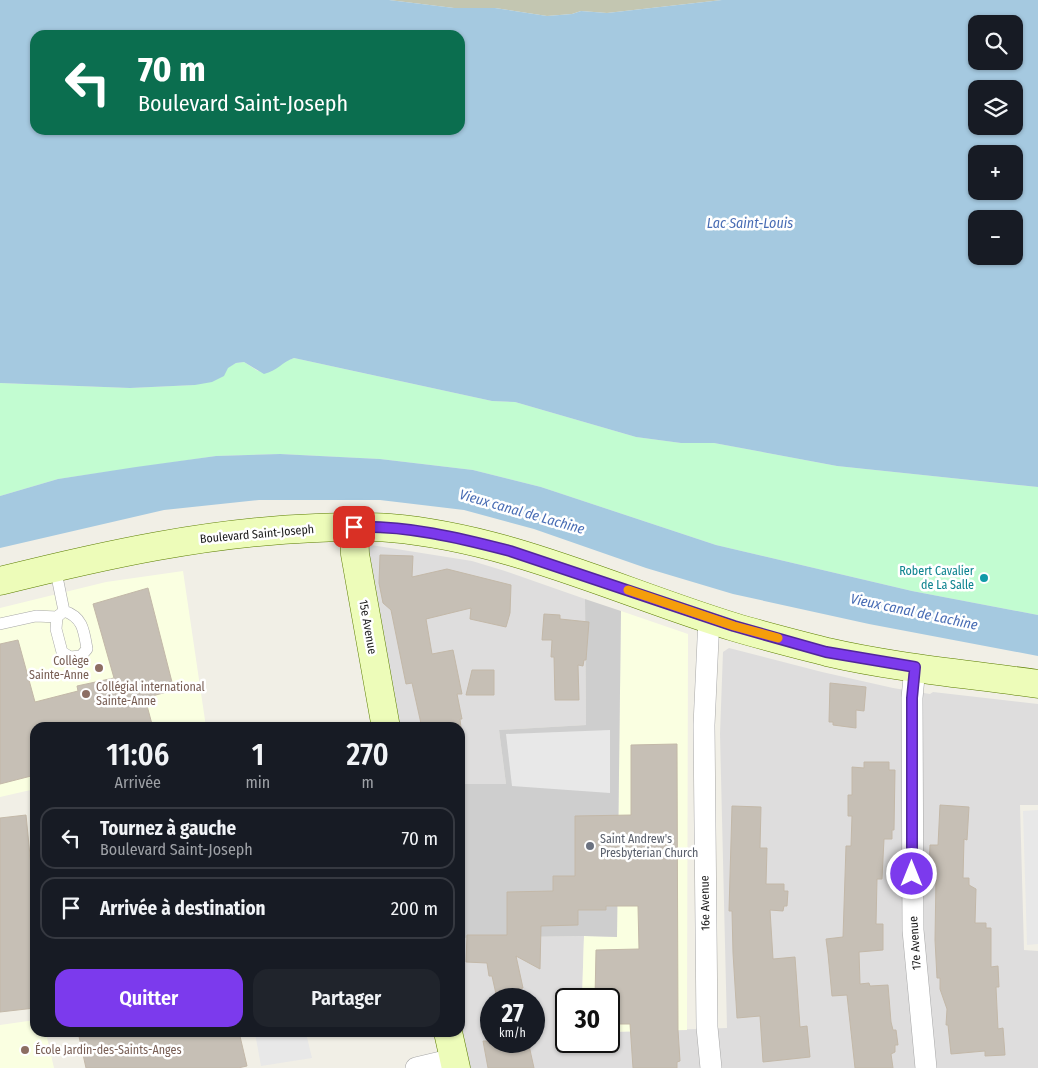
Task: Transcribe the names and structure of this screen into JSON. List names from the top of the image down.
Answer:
{
  "streets": {
    "street": [
      "Boulevard Saint-Joseph",
      "15e Avenue",
      "16e Avenue",
      "17e Avenue"
    ]
  },
  "crossings": [
    ["Boulevard Saint-Joseph", "15e Avenue"],
    ["Boulevard Saint-Joseph", "16e Avenue"],
    ["Boulevard Saint-Joseph", "17e Avenue"]
  ],
  "water": ["Lac Saint-Louis", "Vieux canal de Lachine"],
  "places": [
    "Robert Cavalier de La Salle",
    "Collège Sainte-Anne",
    "Collégial international Sainte-Anne",
    "Saint Andrew's Presbyterian Church",
    "École Jardin-des-Saints-Anges"
  ],
  "page": {
    "map_buttons": ["+", "−"],
    "turn": ["70 m", "Boulevard Saint-Joseph"],
    "eta": [
      "11:06",
      "Arrivée",
      "1",
      "min",
      "270",
      "m"
    ],
    "list": [
      {
        "name": "Tournez à gauche",
        "note": "Boulevard Saint-Joseph",
        "value": "70 m"
      },
      {
        "name": "Arrivée à destination",
        "value": "200 m"
      }
    ],
    "buttons": ["Quitter", "Partager"],
    "speed": "27 km/h",
    "limit": "30"
  }
}
